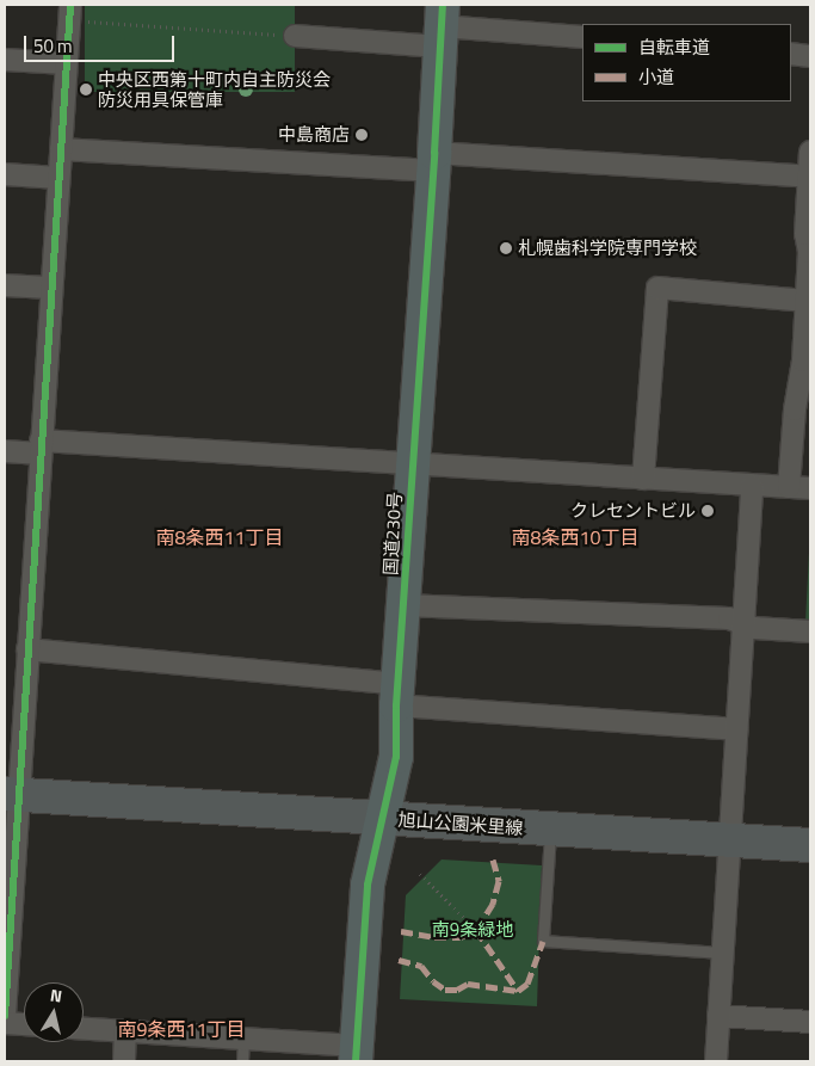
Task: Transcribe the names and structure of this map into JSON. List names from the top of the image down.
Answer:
{
  "streets": {
    "highway": ["国道230号"],
    "main road": ["旭山公園米里線"]
  },
  "crossings": [
    ["国道230号", "旭山公園米里線"]
  ],
  "districts": ["南8条西11丁目", "南8条西10丁目", "南9条西11丁目"],
  "parks": ["南9条緑地"],
  "places": [
    "中央区西第十町内自主防災会 防災用具保管庫",
    "中島商店",
    "札幌歯科学院専門学校",
    "クレセントビル"
  ],
  "legend": ["自転車道", "小道"],
  "scale_bar": "50 m",
  "north": "top"
}
